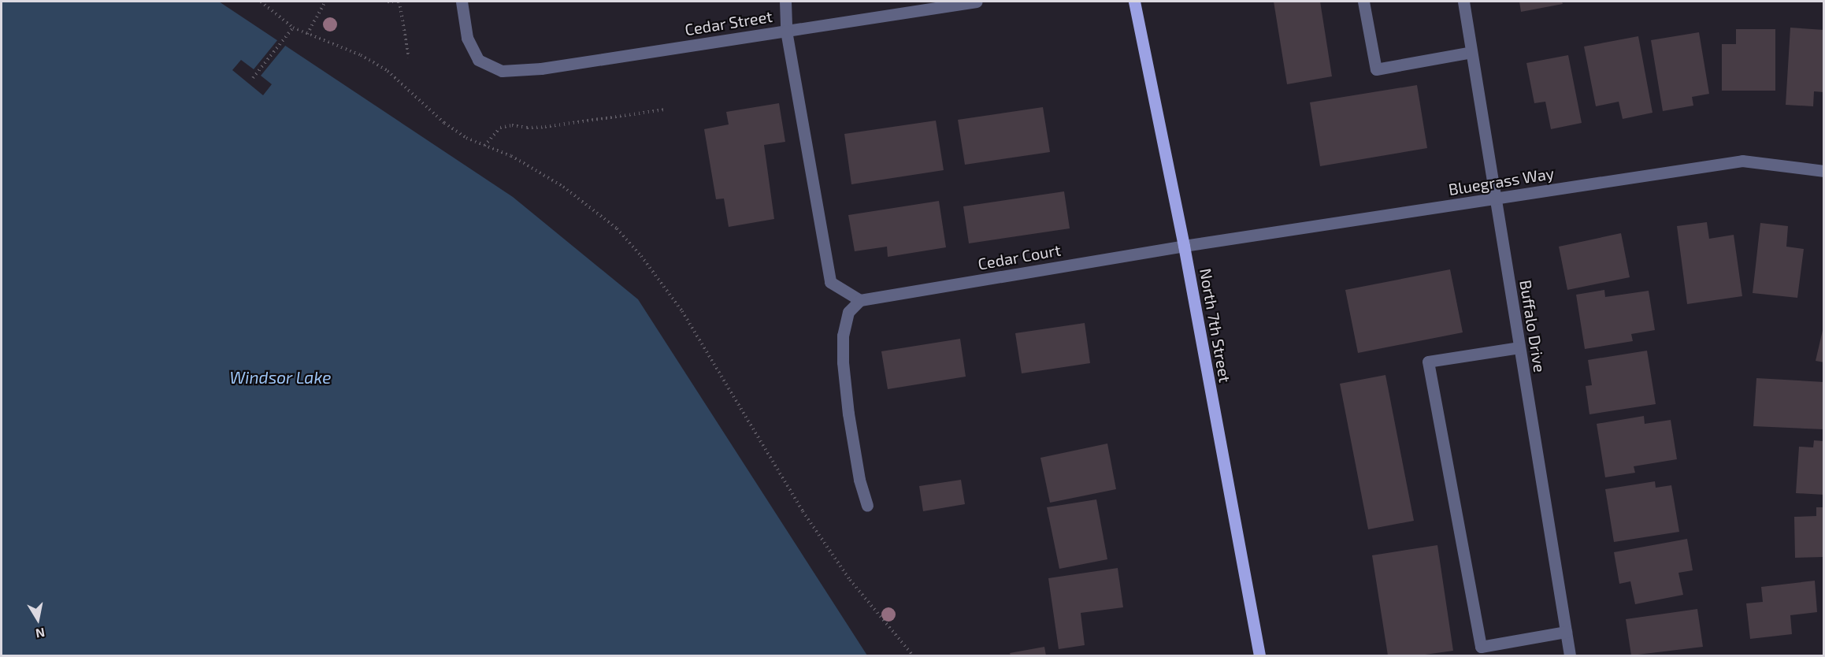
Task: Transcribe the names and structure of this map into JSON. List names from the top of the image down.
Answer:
{
  "streets": {
    "main road": ["North 7th Street"],
    "street": [
      "Cedar Street",
      "Bluegrass Way",
      "Cedar Court",
      "Buffalo Drive"
    ]
  },
  "crossings": [
    ["Bluegrass Way", "Cedar Court"],
    ["Bluegrass Way", "North 7th Street"],
    ["Bluegrass Way", "Buffalo Drive"],
    ["Cedar Court", "North 7th Street"]
  ],
  "water": ["Windsor Lake"],
  "north": "bottom"
}
